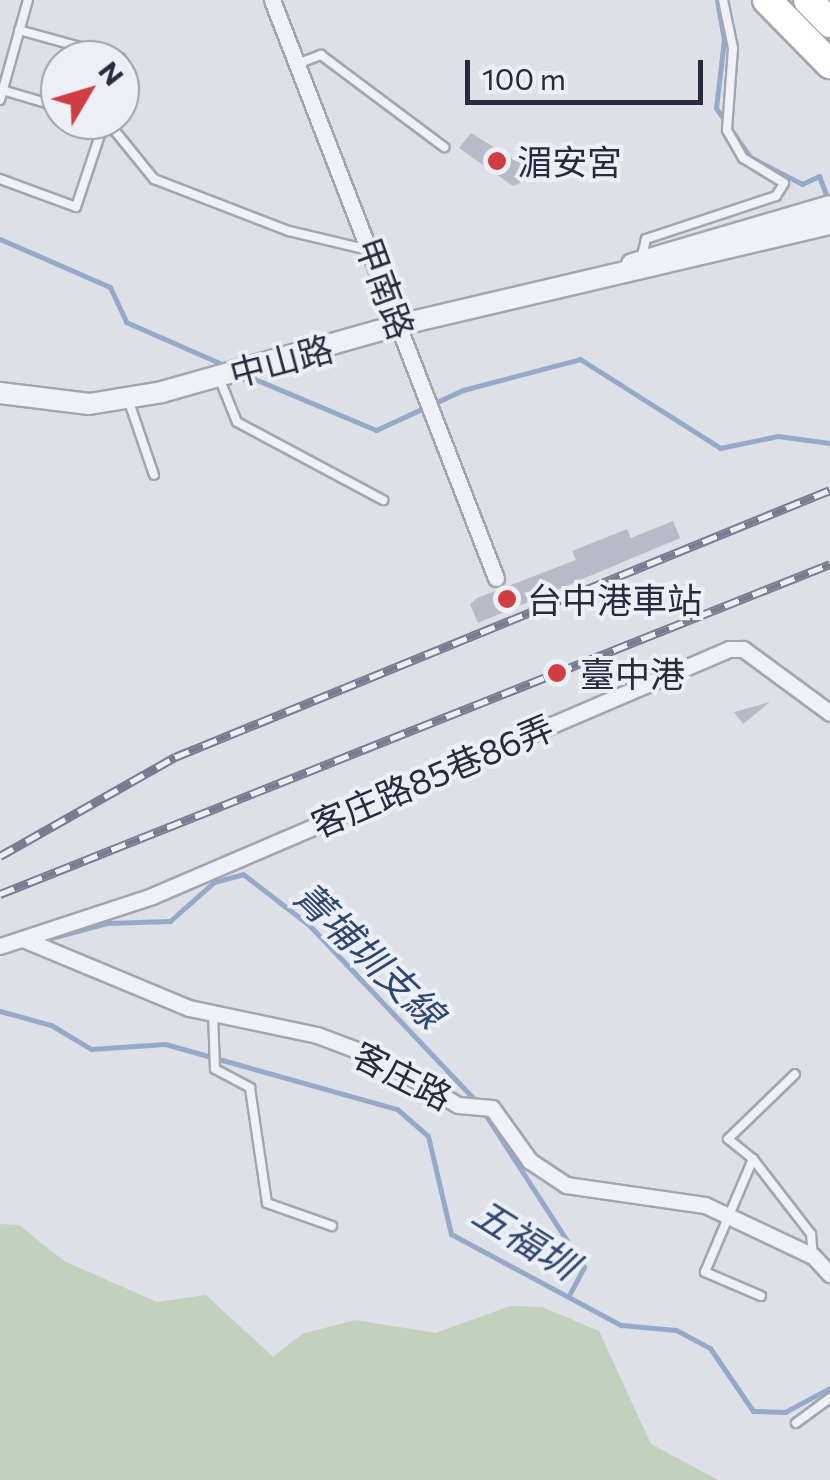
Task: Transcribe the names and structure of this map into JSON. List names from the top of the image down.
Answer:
{
  "streets": {
    "street": [
      "甲南路",
      "中山路",
      "客庄路85巷86弄",
      "客庄路"
    ]
  },
  "crossings": [
    ["甲南路", "中山路"],
    ["客庄路85巷86弄", "客庄路"]
  ],
  "water": ["菁埔圳支線", "五福圳"],
  "places": ["湄安宮", "台中港車站", "臺中港"],
  "scale_bar": "100 m",
  "north": "top right"
}
